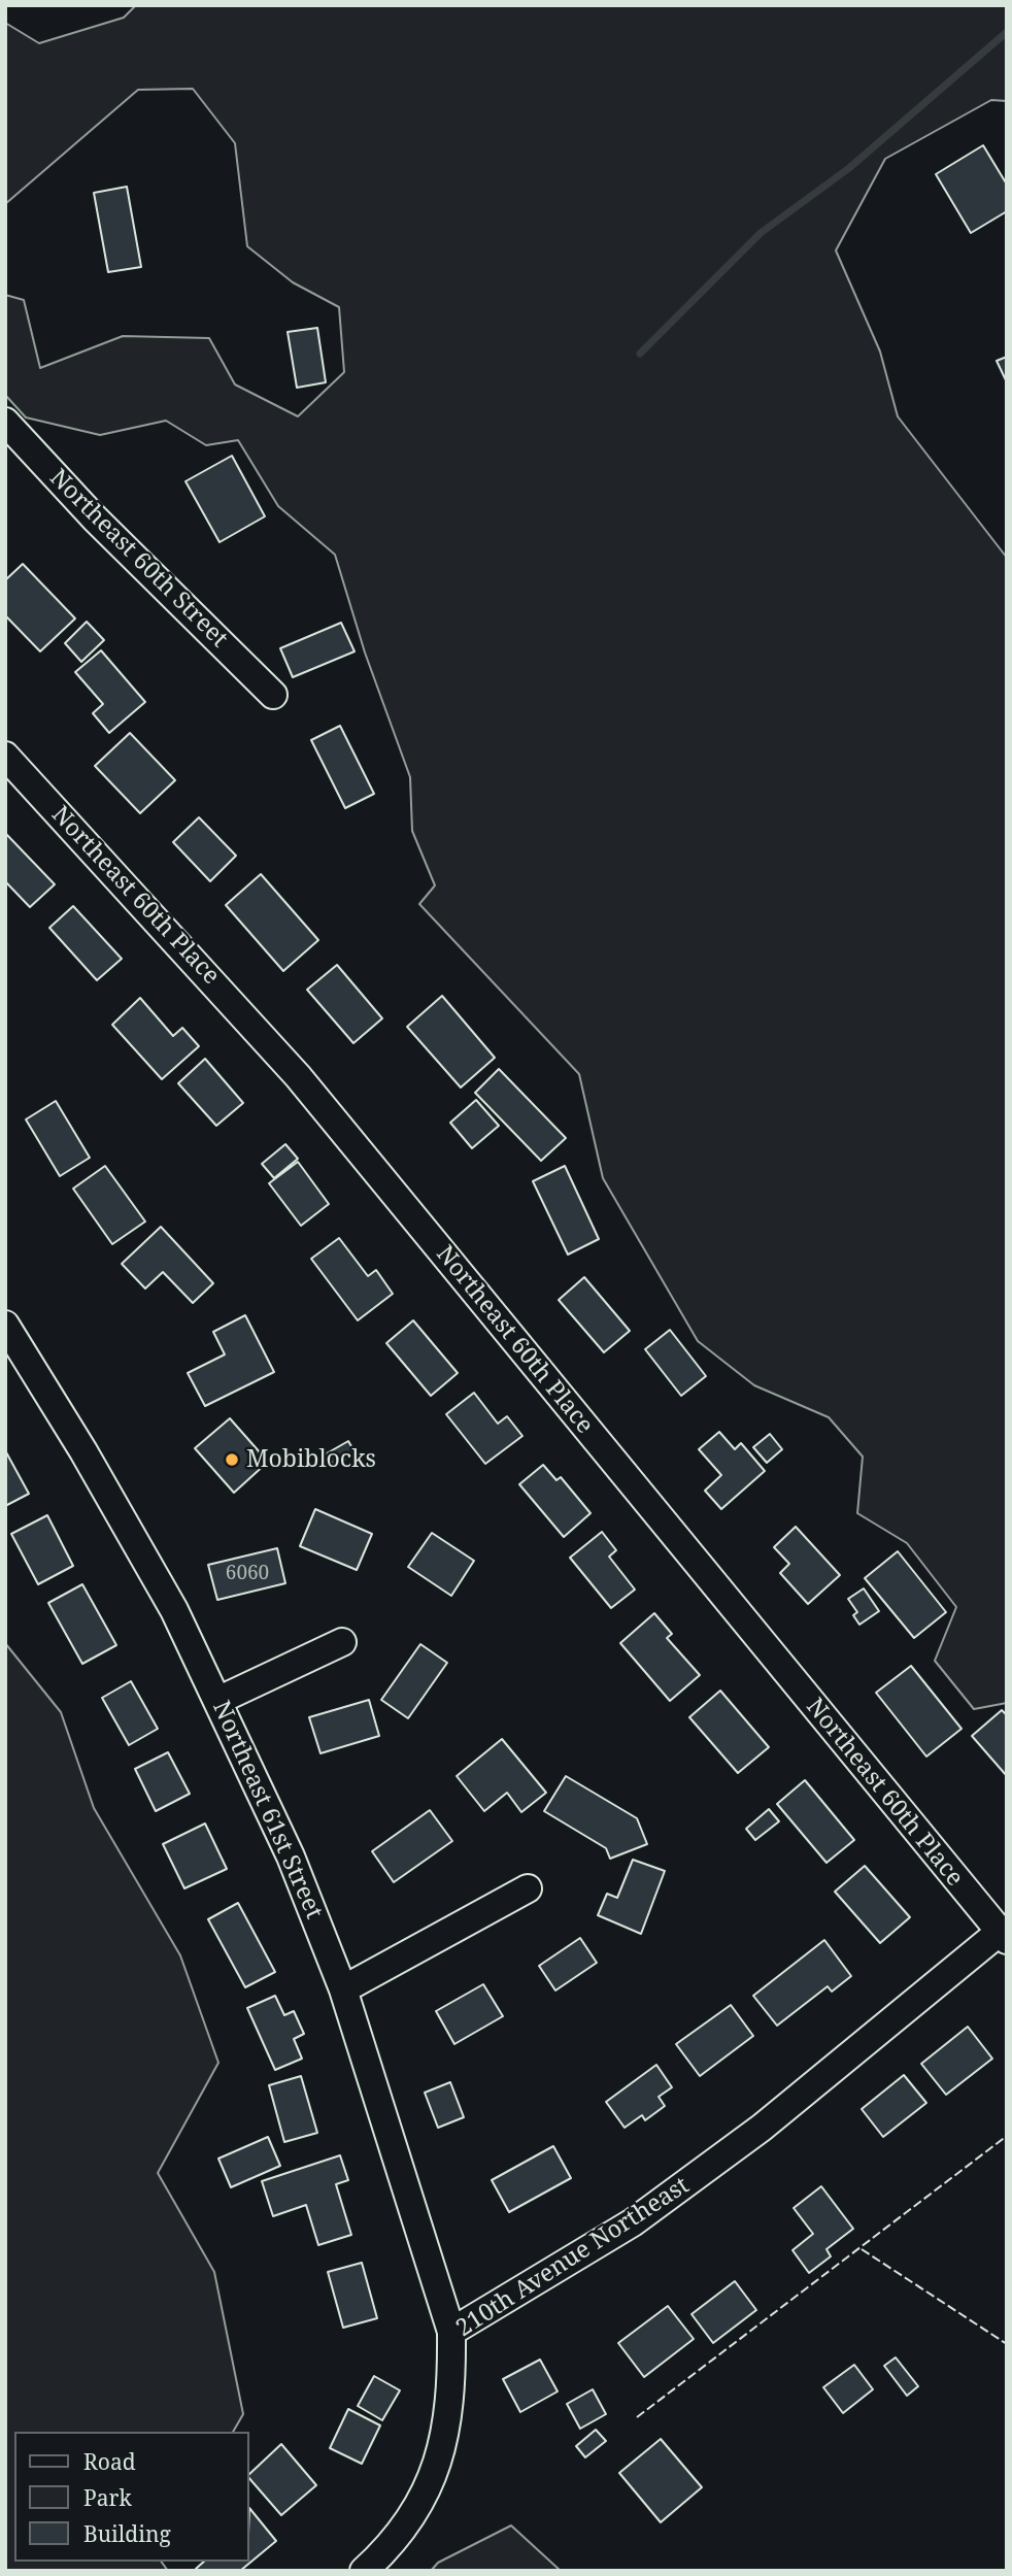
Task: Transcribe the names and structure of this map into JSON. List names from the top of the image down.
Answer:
{
  "streets": {
    "street": [
      "Northeast 60th Street",
      "Northeast 60th Place",
      "Northeast 61st Street",
      "210th Avenue Northeast"
    ]
  },
  "crossings": [
    ["Northeast 60th Place", "210th Avenue Northeast"],
    ["Northeast 61st Street", "210th Avenue Northeast"]
  ],
  "places": ["Mobiblocks"],
  "house_numbers": ["6060"],
  "legend": ["Road", "Park", "Building"]
}
